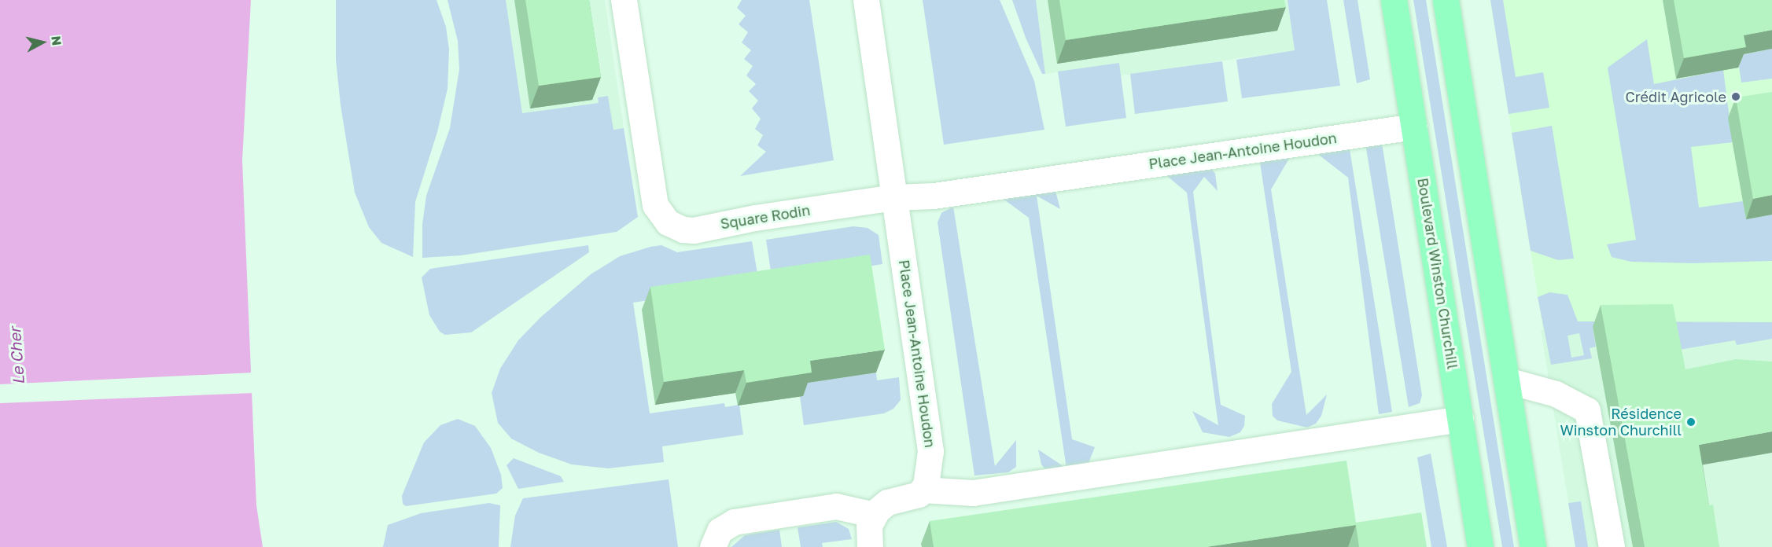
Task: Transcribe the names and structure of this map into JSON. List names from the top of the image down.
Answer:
{
  "streets": {
    "main road": ["Boulevard Winston Churchill"],
    "street": ["Place Jean-Antoine Houdon", "Square Rodin"]
  },
  "crossings": [
    ["Place Jean-Antoine Houdon", "Square Rodin"],
    ["Place Jean-Antoine Houdon", "Boulevard Winston Churchill"]
  ],
  "water": ["Le Cher"],
  "places": ["Crédit Agricole", "Résidence Winston Churchill"],
  "north": "right"
}
